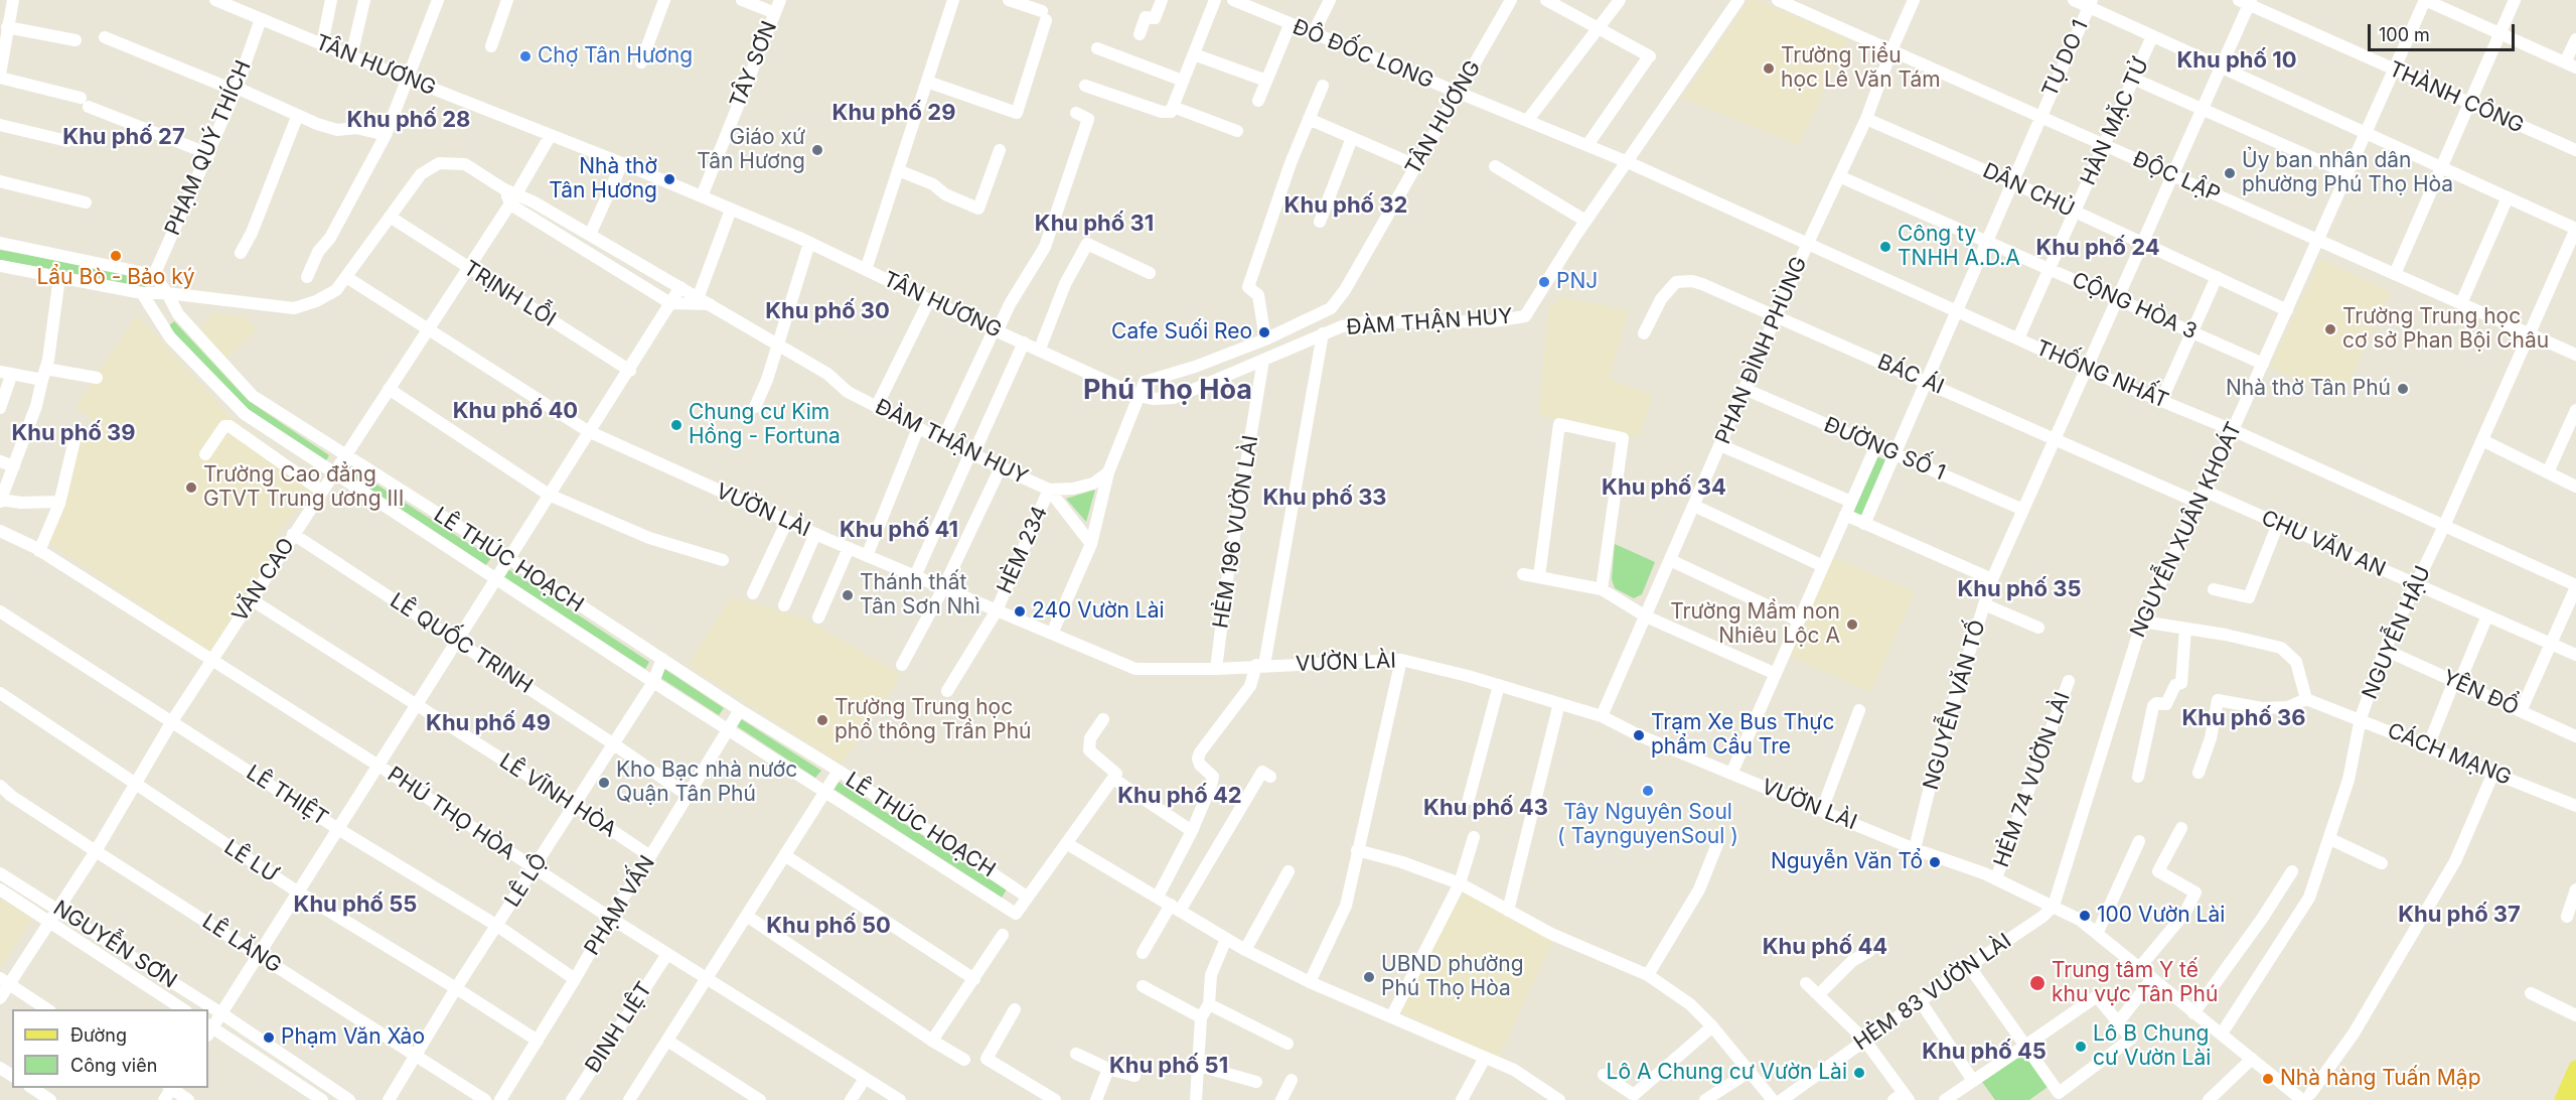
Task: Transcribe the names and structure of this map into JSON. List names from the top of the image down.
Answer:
{
  "streets": {
    "street": [
      "ĐÔ ĐỐC LONG",
      "TỰ DO 1",
      "TÂY SƠN",
      "TÂN HƯƠNG",
      "THÀNH CÔNG",
      "HÀN MẶC TỬ",
      "PHẠM QUÝ THÍCH",
      "ĐỘC LẬP",
      "DÂN CHỦ",
      "TRỊNH LỖI",
      "CỘNG HÒA 3",
      "ĐÀM THẬN HUY",
      "PHAN ĐÌNH PHÙNG",
      "BÁC ÁI",
      "THỐNG NHẤT",
      "ĐƯỜNG SỐ 1",
      "VƯỜN LÀI",
      "NGUYỄN XUÂN KHOÁT",
      "HẺM 196 VƯỜN LÀI",
      "CHU VĂN AN",
      "HÈM 234",
      "LÊ THÚC HOẠCH",
      "VĂN CAO",
      "NGUYỄN HẬU",
      "LÊ QUỐC TRINH",
      "YÊN ĐỔ",
      "NGUYỄN VĂN TỐ",
      "CÁCH MẠNG",
      "HẺM 74 VƯỜN LÀI",
      "LÊ THIỆT",
      "LÊ VĨNH HÒA",
      "PHÚ THỌ HÒA",
      "LÊ LƯ",
      "LÊ LỘ",
      "PHẠM VẤN",
      "LÊ LĂNG",
      "NGUYỄN SƠN",
      "HẺM 83 VƯỜN LÀI",
      "ĐINH LIỆT"
    ]
  },
  "crossings": [
    ["ĐÔ ĐỐC LONG", "TÂN HƯƠNG"],
    ["ĐÔ ĐỐC LONG", "ĐÀM THẬN HUY"],
    ["ĐÔ ĐỐC LONG", "THỐNG NHẤT"],
    ["TỰ DO 1", "ĐỘC LẬP"],
    ["TỰ DO 1", "DÂN CHỦ"],
    ["TỰ DO 1", "CỘNG HÒA 3"],
    ["TỰ DO 1", "BÁC ÁI"],
    ["TỰ DO 1", "THỐNG NHẤT"],
    ["TỰ DO 1", "ĐƯỜNG SỐ 1"],
    ["TÂY SƠN", "TÂN HƯƠNG"],
    ["TÂN HƯƠNG", "PHẠM QUÝ THÍCH"],
    ["TÂN HƯƠNG", "ĐÀM THẬN HUY"],
    ["TÂN HƯƠNG", "VĂN CAO"],
    ["THÀNH CÔNG", "NGUYỄN XUÂN KHOÁT"],
    ["THÀNH CÔNG", "NGUYỄN VĂN TỐ"],
    ["HÀN MẶC TỬ", "ĐỘC LẬP"],
    ["HÀN MẶC TỬ", "DÂN CHỦ"],
    ["HÀN MẶC TỬ", "CỘNG HÒA 3"],
    ["HÀN MẶC TỬ", "THỐNG NHẤT"],
    ["PHẠM QUÝ THÍCH", "LÊ THÚC HOẠCH"],
    ["ĐỘC LẬP", "PHAN ĐÌNH PHÙNG"],
    ["ĐỘC LẬP", "NGUYỄN XUÂN KHOÁT"],
    ["ĐỘC LẬP", "NGUYỄN HẬU"],
    ["ĐỘC LẬP", "NGUYỄN VĂN TỐ"],
    ["DÂN CHỦ", "PHAN ĐÌNH PHÙNG"],
    ["DÂN CHỦ", "NGUYỄN XUÂN KHOÁT"],
    ["DÂN CHỦ", "NGUYỄN VĂN TỐ"],
    ["TRỊNH LỖI", "ĐÀM THẬN HUY"],
    ["TRỊNH LỖI", "VĂN CAO"],
    ["CỘNG HÒA 3", "PHAN ĐÌNH PHÙNG"],
    ["CỘNG HÒA 3", "NGUYỄN XUÂN KHOÁT"],
    ["CỘNG HÒA 3", "NGUYỄN VĂN TỐ"],
    ["ĐÀM THẬN HUY", "THỐNG NHẤT"],
    ["ĐÀM THẬN HUY", "VƯỜN LÀI"],
    ["ĐÀM THẬN HUY", "HẺM 196 VƯỜN LÀI"],
    ["ĐÀM THẬN HUY", "HÈM 234"],
    ["ĐÀM THẬN HUY", "LÊ THÚC HOẠCH"],
    ["ĐÀM THẬN HUY", "VĂN CAO"],
    ["PHAN ĐÌNH PHÙNG", "BÁC ÁI"],
    ["PHAN ĐÌNH PHÙNG", "THỐNG NHẤT"],
    ["PHAN ĐÌNH PHÙNG", "ĐƯỜNG SỐ 1"],
    ["PHAN ĐÌNH PHÙNG", "VƯỜN LÀI"],
    ["BÁC ÁI", "NGUYỄN XUÂN KHOÁT"],
    ["BÁC ÁI", "NGUYỄN VĂN TỐ"],
    ["THỐNG NHẤT", "NGUYỄN XUÂN KHOÁT"],
    ["THỐNG NHẤT", "NGUYỄN HẬU"],
    ["THỐNG NHẤT", "NGUYỄN VĂN TỐ"],
    ["ĐƯỜNG SỐ 1", "NGUYỄN VĂN TỐ"],
    ["VƯỜN LÀI", "NGUYỄN XUÂN KHOÁT"],
    ["VƯỜN LÀI", "HẺM 196 VƯỜN LÀI"],
    ["VƯỜN LÀI", "HÈM 234"],
    ["VƯỜN LÀI", "VĂN CAO"],
    ["VƯỜN LÀI", "NGUYỄN HẬU"],
    ["VƯỜN LÀI", "NGUYỄN VĂN TỐ"],
    ["VƯỜN LÀI", "HẺM 74 VƯỜN LÀI"],
    ["VƯỜN LÀI", "HẺM 83 VƯỜN LÀI"],
    ["NGUYỄN XUÂN KHOÁT", "CHU VĂN AN"],
    ["NGUYỄN XUÂN KHOÁT", "HẺM 83 VƯỜN LÀI"],
    ["CHU VĂN AN", "NGUYỄN HẬU"],
    ["LÊ THÚC HOẠCH", "VĂN CAO"],
    ["LÊ THÚC HOẠCH", "LÊ LỘ"],
    ["LÊ THÚC HOẠCH", "PHẠM VẤN"],
    ["VĂN CAO", "LÊ QUỐC TRINH"],
    ["VĂN CAO", "LÊ THIỆT"],
    ["VĂN CAO", "LÊ VĨNH HÒA"],
    ["VĂN CAO", "PHÚ THỌ HÒA"],
    ["VĂN CAO", "LÊ LƯ"],
    ["VĂN CAO", "LÊ LĂNG"],
    ["VĂN CAO", "NGUYỄN SƠN"],
    ["NGUYỄN HẬU", "YÊN ĐỔ"],
    ["NGUYỄN HẬU", "CÁCH MẠNG"],
    ["LÊ QUỐC TRINH", "LÊ LỘ"],
    ["LÊ QUỐC TRINH", "PHẠM VẤN"],
    ["LÊ THIỆT", "LÊ LỘ"],
    ["LÊ THIỆT", "PHẠM VẤN"],
    ["LÊ VĨNH HÒA", "LÊ LỘ"],
    ["LÊ VĨNH HÒA", "PHẠM VẤN"],
    ["PHÚ THỌ HÒA", "LÊ LỘ"],
    ["PHÚ THỌ HÒA", "PHẠM VẤN"],
    ["PHÚ THỌ HÒA", "ĐINH LIỆT"],
    ["LÊ LƯ", "LÊ LỘ"],
    ["LÊ LƯ", "PHẠM VẤN"],
    ["LÊ LỘ", "LÊ LĂNG"]
  ],
  "districts": [
    "Khu phố 10",
    "Khu phố 29",
    "Khu phố 28",
    "Khu phố 27",
    "Khu phố 32",
    "Khu phố 31",
    "Khu phố 24",
    "Khu phố 30",
    "Phú Thọ Hòa",
    "Khu phố 40",
    "Khu phố 39",
    "Khu phố 34",
    "Khu phố 33",
    "Khu phố 41",
    "Khu phố 35",
    "Khu phố 36",
    "Khu phố 49",
    "Khu phố 42",
    "Khu phố 43",
    "Khu phố 55",
    "Khu phố 37",
    "Khu phố 50",
    "Khu phố 44",
    "Khu phố 45",
    "Khu phố 51"
  ],
  "places": [
    "Chợ Tân Hương",
    "Trường Tiểu học Lê Văn Tám",
    "Giáo xứ Tân Hương",
    "Ủy ban nhân dân phường Phú Thọ Hòa",
    "Nhà thờ Tân Hương",
    "Công ty TNHH A.D.A",
    "Lẩu Bò - Bảo ký",
    "PNJ",
    "Trường Trung học cơ sở Phan Bội Châu",
    "Cafe Suối Reo",
    "Nhà thờ Tân Phú",
    "Chung cư Kim Hồng - Fortuna",
    "Trường Cao đẳng GTVT Trung ương III",
    "Thánh thất Tân Sơn Nhì",
    "240 Vườn Lài",
    "Trường Mầm non Nhiêu Lộc A",
    "Trường Trung học phổ thông Trần Phú",
    "Trạm Xe Bus Thực phẩm Cầu Tre",
    "Kho Bạc nhà nước Quận Tân Phú",
    "Tây Nguyên Soul ( TaynguyenSoul )",
    "Nguyễn Văn Tổ",
    "100 Vườn Lài",
    "UBND phường Phú Thọ Hòa",
    "Trung tâm Y tế khu vực Tân Phú",
    "Phạm Văn Xảo",
    "Lô B Chung cư Vườn Lài",
    "Lô A Chung cư Vườn Lài",
    "Nhà hàng Tuấn Mập"
  ],
  "legend": ["Đường", "Công viên"],
  "scale_bar": "100 m"
}
